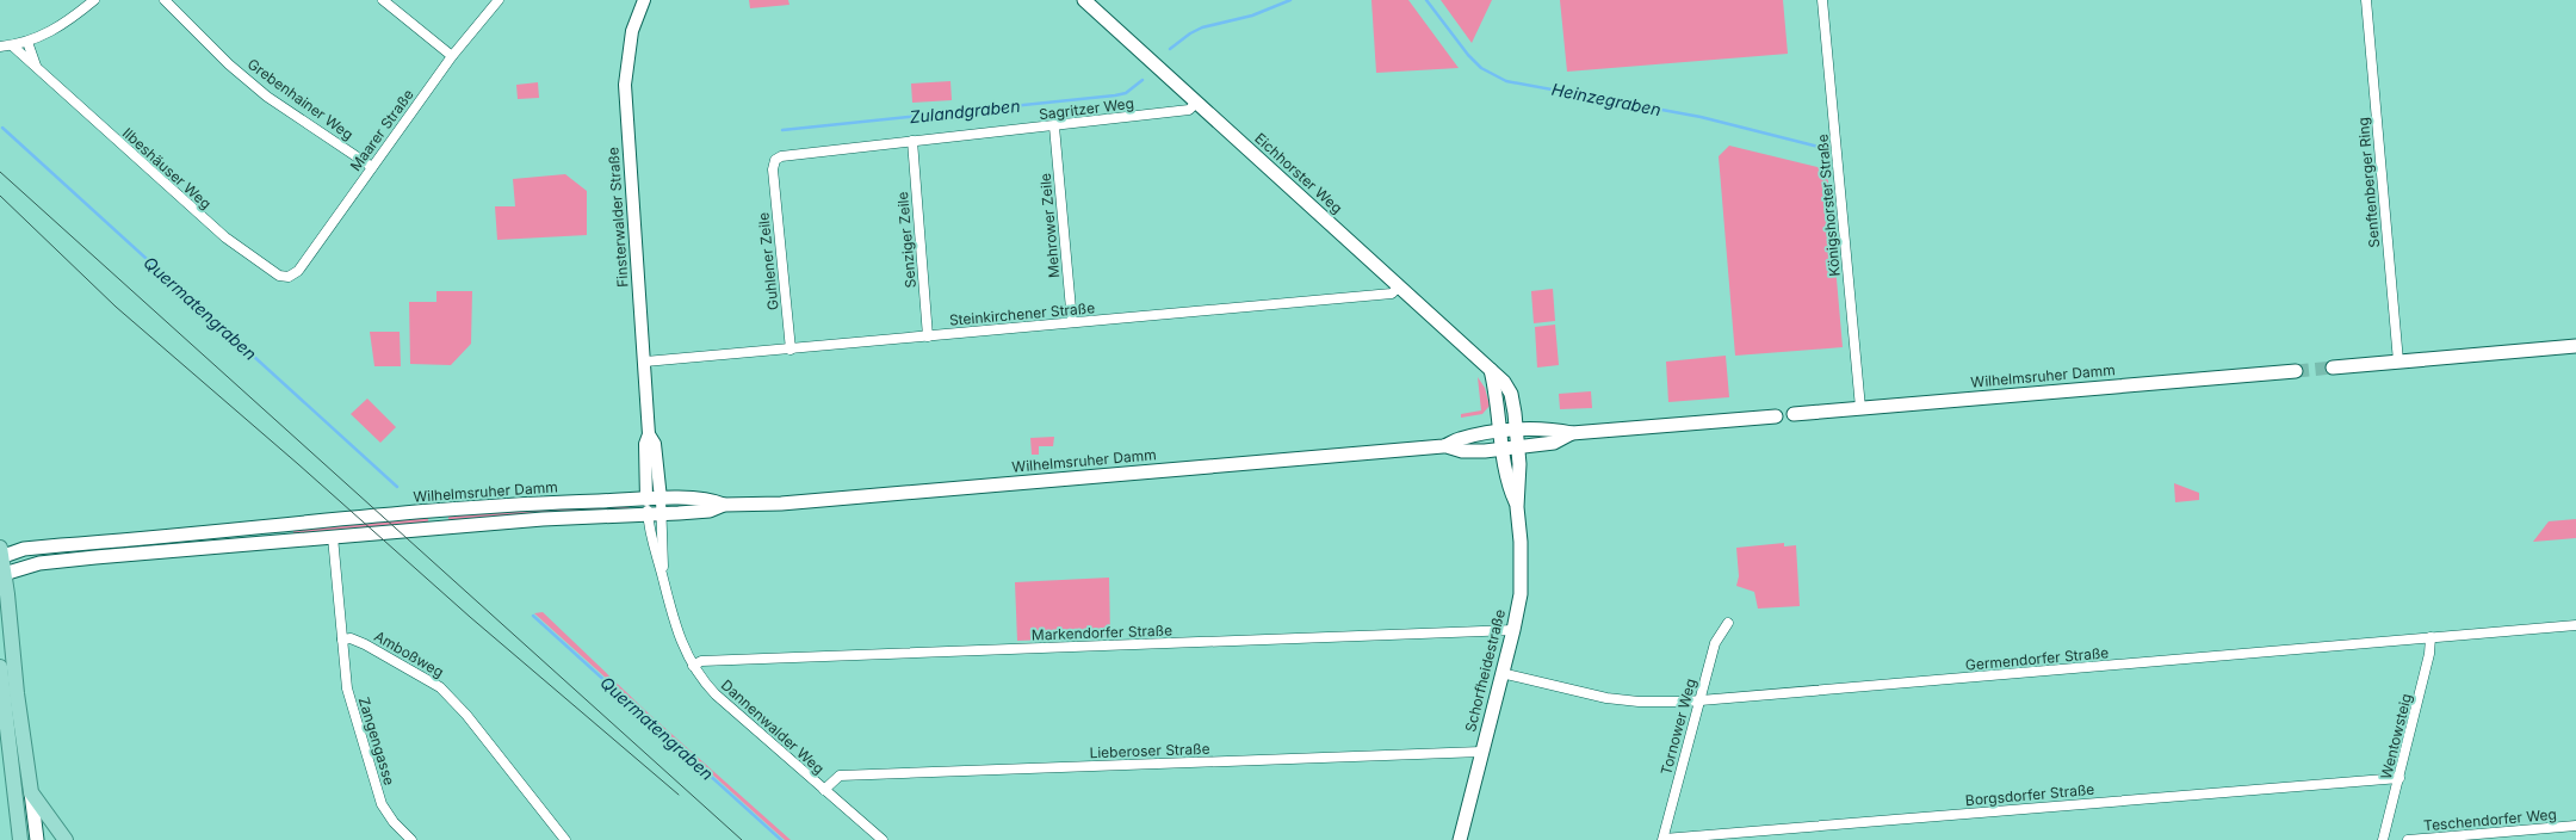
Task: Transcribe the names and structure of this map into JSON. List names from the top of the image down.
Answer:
{
  "streets": {
    "main road": ["Eichhorster Weg", "Wilhelmsruher Damm", "Schorfheidestraße"],
    "street": [
      "Grebenhainer Weg",
      "Sagritzer Weg",
      "Maarer Straße",
      "Ilbeshäuser Weg",
      "Senftenberger Ring",
      "Königshorster Straße",
      "Finsterwalder Straße",
      "Mehrower Zeile",
      "Senziger Zeile",
      "Guhlener Zeile",
      "Steinkirchener Straße",
      "Markendorfer Straße",
      "Amboßweg",
      "Germendorfer Straße",
      "Dannenwalder Weg",
      "Tornower Weg",
      "Wentowsteig",
      "Zangengasse",
      "Lieberoser Straße",
      "Borgsdorfer Straße",
      "Teschendorfer Weg"
    ]
  },
  "crossings": [
    ["Grebenhainer Weg", "Maarer Straße"],
    ["Sagritzer Weg", "Eichhorster Weg"],
    ["Sagritzer Weg", "Mehrower Zeile"],
    ["Sagritzer Weg", "Senziger Zeile"],
    ["Sagritzer Weg", "Guhlener Zeile"],
    ["Maarer Straße", "Ilbeshäuser Weg"],
    ["Eichhorster Weg", "Steinkirchener Straße"],
    ["Eichhorster Weg", "Wilhelmsruher Damm"],
    ["Eichhorster Weg", "Schorfheidestraße"],
    ["Königshorster Straße", "Wilhelmsruher Damm"],
    ["Finsterwalder Straße", "Steinkirchener Straße"],
    ["Finsterwalder Straße", "Wilhelmsruher Damm"],
    ["Finsterwalder Straße", "Dannenwalder Weg"],
    ["Mehrower Zeile", "Steinkirchener Straße"],
    ["Senziger Zeile", "Steinkirchener Straße"],
    ["Guhlener Zeile", "Steinkirchener Straße"],
    ["Wilhelmsruher Damm", "Schorfheidestraße"],
    ["Wilhelmsruher Damm", "Dannenwalder Weg"],
    ["Markendorfer Straße", "Schorfheidestraße"],
    ["Markendorfer Straße", "Dannenwalder Weg"],
    ["Amboßweg", "Zangengasse"],
    ["Germendorfer Straße", "Schorfheidestraße"],
    ["Germendorfer Straße", "Tornower Weg"],
    ["Germendorfer Straße", "Wentowsteig"],
    ["Schorfheidestraße", "Lieberoser Straße"],
    ["Dannenwalder Weg", "Lieberoser Straße"],
    ["Tornower Weg", "Borgsdorfer Straße"],
    ["Wentowsteig", "Borgsdorfer Straße"]
  ],
  "water": ["Heinzegraben", "Zulandgraben", "Quermatengraben"]
}
